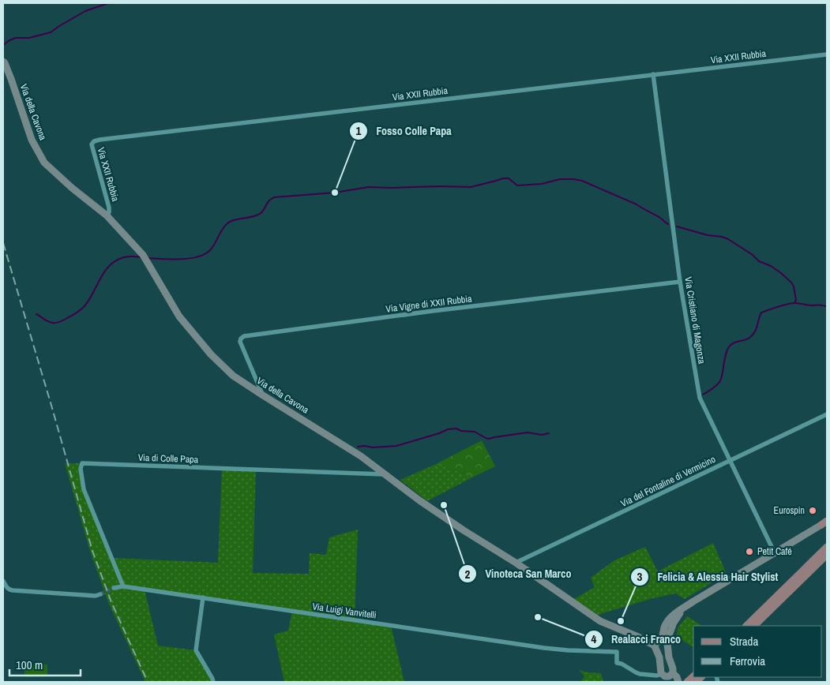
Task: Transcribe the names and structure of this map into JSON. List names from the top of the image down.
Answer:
{
  "streets": {
    "main road": ["Via della Cavona"],
    "street": [
      "Via XXII Rubbia",
      "Via Vigne di XXII Rubbia",
      "Via Cristiano di Magonza",
      "Via di Colle Papa",
      "Via del Fontaline di Vermicino",
      "Via Luigi Vanvitelli"
    ]
  },
  "crossings": [
    ["Via XXII Rubbia", "Via della Cavona"],
    ["Via XXII Rubbia", "Via Cristiano di Magonza"],
    ["Via della Cavona", "Via Vigne di XXII Rubbia"],
    ["Via della Cavona", "Via di Colle Papa"],
    ["Via della Cavona", "Via del Fontaline di Vermicino"],
    ["Via Vigne di XXII Rubbia", "Via Cristiano di Magonza"],
    ["Via Cristiano di Magonza", "Via del Fontaline di Vermicino"],
    ["Via di Colle Papa", "Via Luigi Vanvitelli"]
  ],
  "places": [
    "Fosso Colle Papa",
    "Vinoteca San Marco",
    "Eurospin",
    "Petit Café",
    "Realacci Franco",
    "Felicia & Alessia Hair Stylist"
  ],
  "legend": ["Strada", "Ferrovia"],
  "scale_bar": "100 m"
}
